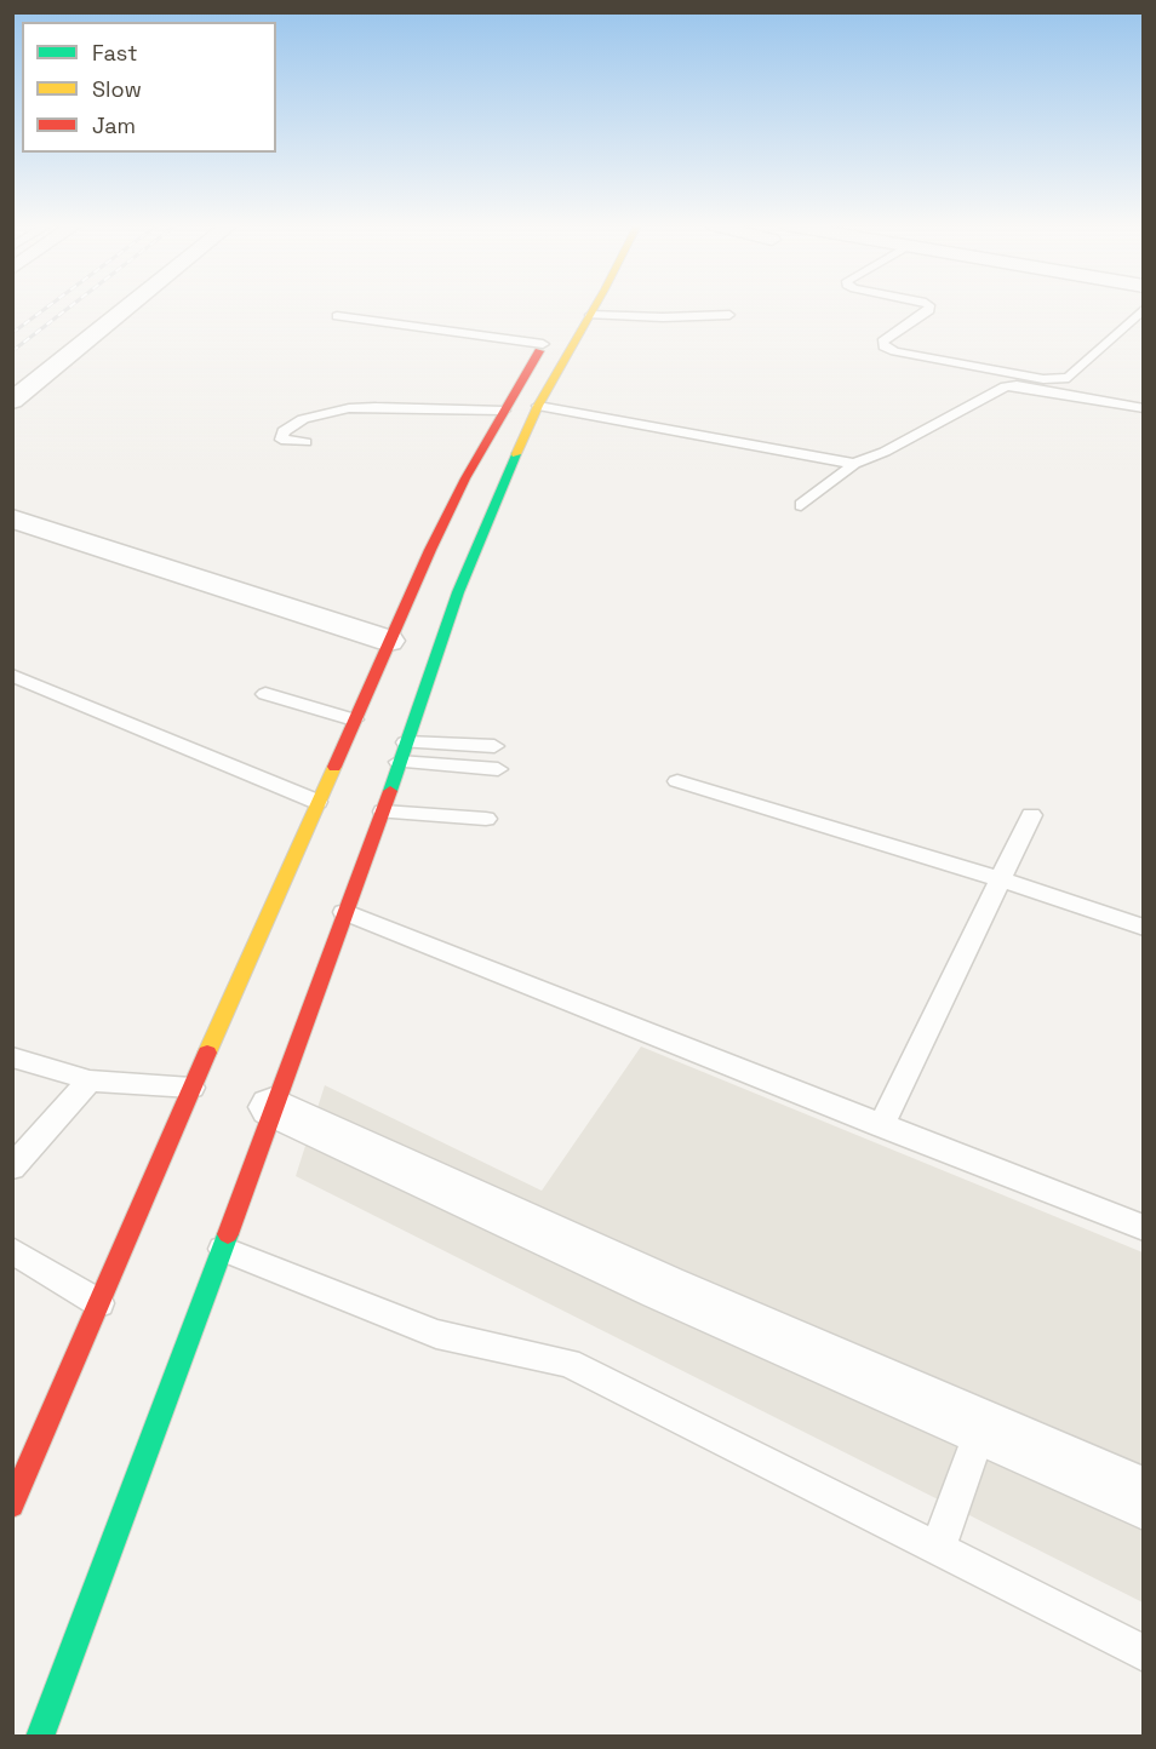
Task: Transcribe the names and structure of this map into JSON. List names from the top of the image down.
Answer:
{
  "legend": ["Fast", "Slow", "Jam"]
}
